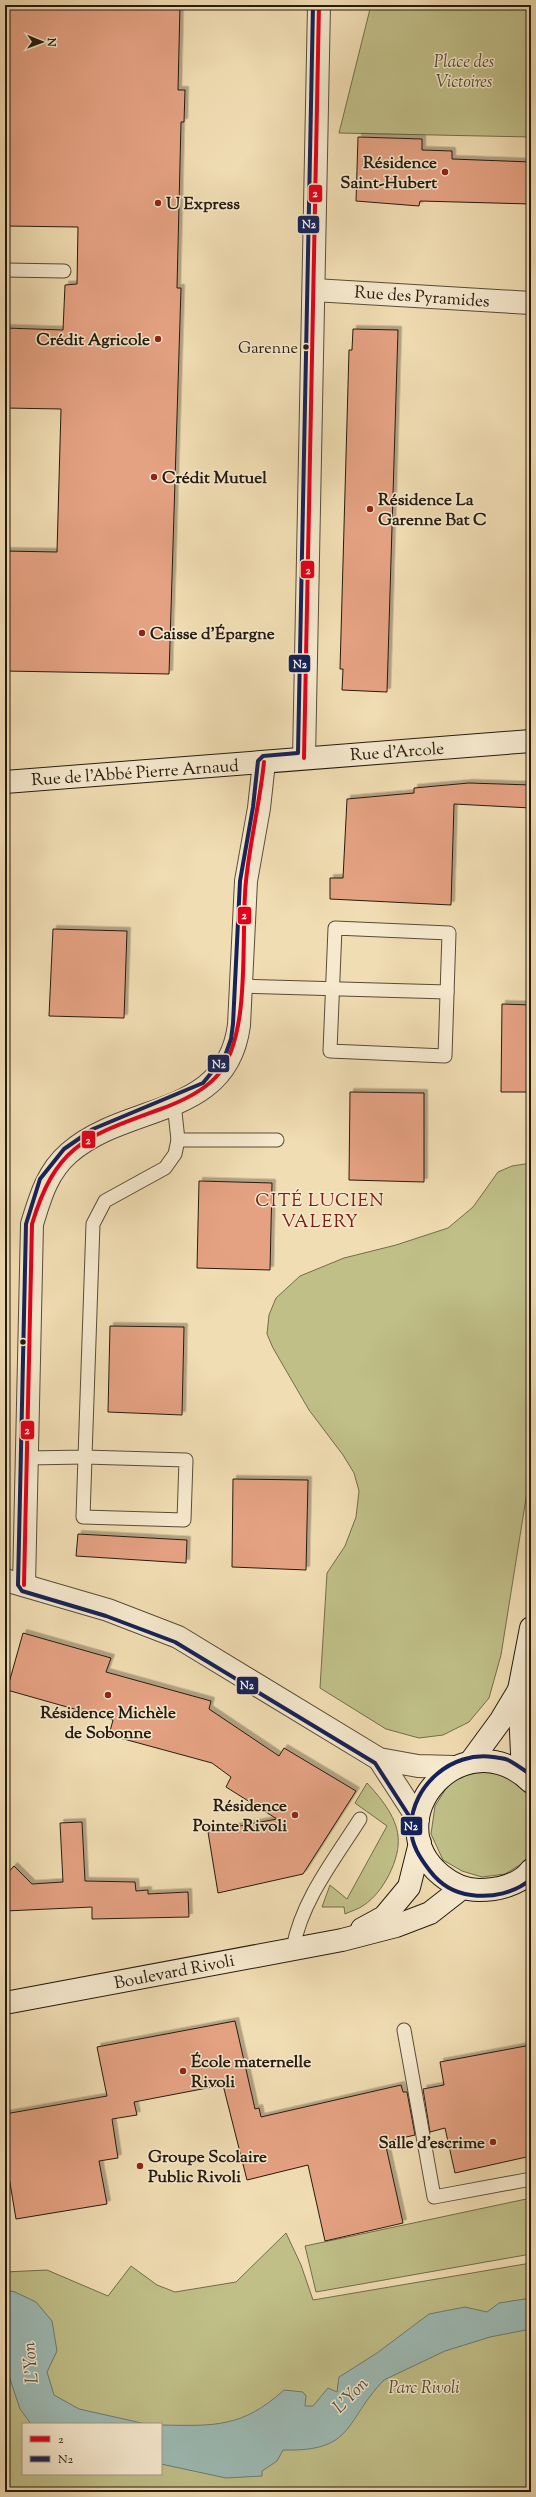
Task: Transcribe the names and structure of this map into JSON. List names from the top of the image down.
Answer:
{
  "streets": {
    "street": [
      "Rue des Pyramides",
      "Rue d'Arcole",
      "Rue de l'Abbé Pierre Arnaud",
      "Boulevard Rivoli"
    ]
  },
  "crossings": [
    ["Rue d'Arcole", "Rue de l'Abbé Pierre Arnaud"]
  ],
  "districts": ["CITÉ LUCIEN VALERY"],
  "water": ["L'Yon"],
  "parks": ["Place des Victoires", "Parc Rivoli"],
  "places": [
    "Résidence Saint-Hubert",
    "U Express",
    "Crédit Agricole",
    "Garenne",
    "Crédit Mutuel",
    "Résidence La Garenne Bat C",
    "Caisse d'Épargne",
    "Résidence Michèle de Sobonne",
    "Résidence Pointe Rivoli",
    "École maternelle Rivoli",
    "Salle d'escrime",
    "Groupe Scolaire Public Rivoli"
  ],
  "lines": ["transit line 2", "transit line N2"],
  "legend": ["2", "N2"],
  "north": "right"
}
